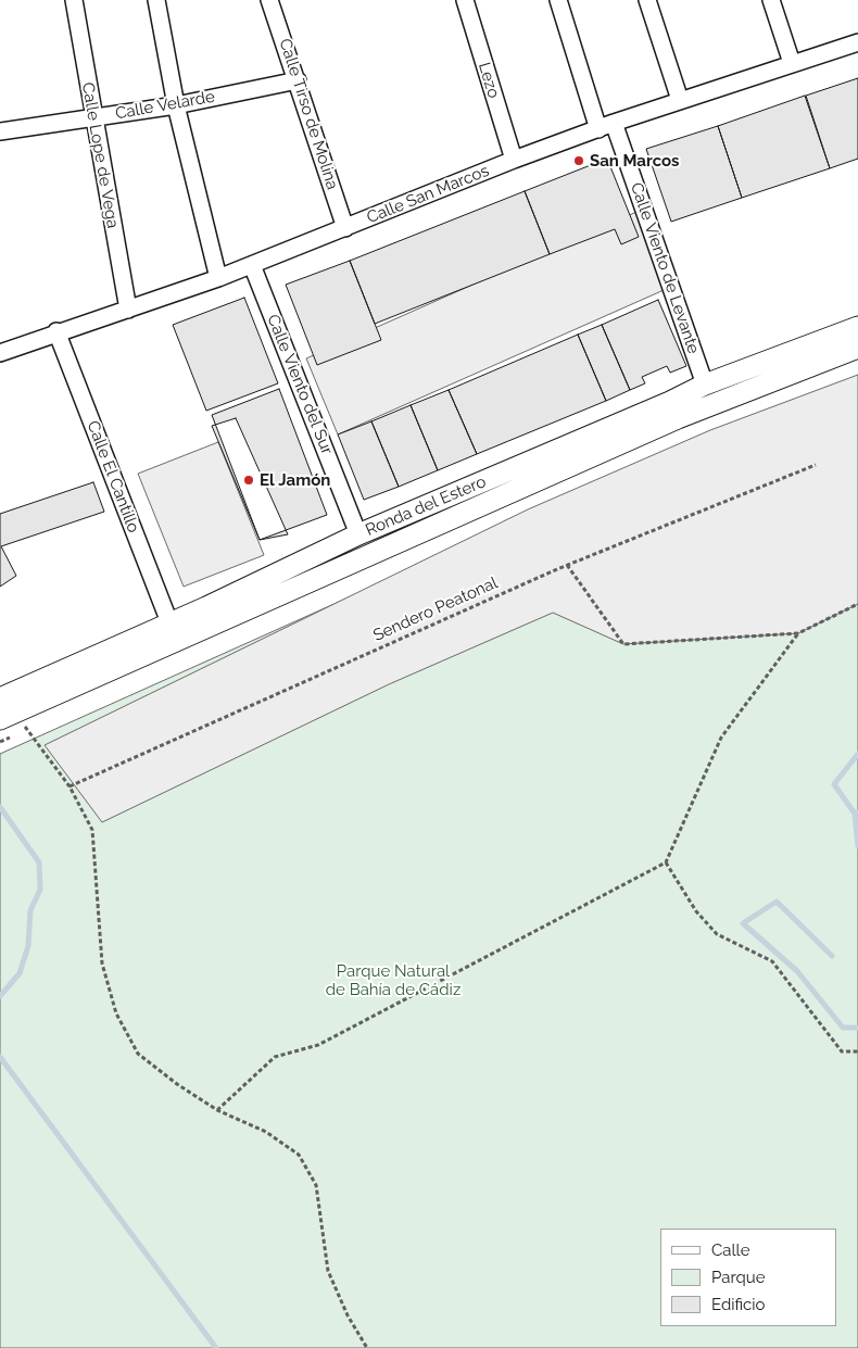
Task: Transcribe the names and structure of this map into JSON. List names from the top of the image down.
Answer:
{
  "streets": {
    "street": [
      "Lezo",
      "Calle Velarde",
      "Calle Tirso de Molina",
      "Calle Lope de Vega",
      "Calle San Marcos",
      "Calle Viento de Levante",
      "Calle Viento del Sur",
      "Calle El Cantillo",
      "Ronda del Estero"
    ],
    "path": ["Sendero Peatonal"]
  },
  "crossings": [
    ["Lezo", "Calle San Marcos"],
    ["Calle Velarde", "Calle Tirso de Molina"],
    ["Calle Velarde", "Calle Lope de Vega"],
    ["Calle Tirso de Molina", "Calle San Marcos"],
    ["Calle Lope de Vega", "Calle San Marcos"],
    ["Calle San Marcos", "Calle Viento de Levante"],
    ["Calle San Marcos", "Calle Viento del Sur"],
    ["Calle San Marcos", "Calle El Cantillo"],
    ["Calle Viento de Levante", "Ronda del Estero"],
    ["Calle Viento del Sur", "Ronda del Estero"],
    ["Calle El Cantillo", "Ronda del Estero"]
  ],
  "parks": ["Parque Natural de Bahía de Cádiz"],
  "places": ["San Marcos", "El Jamón"],
  "legend": ["Calle", "Parque", "Edificio"]
}
